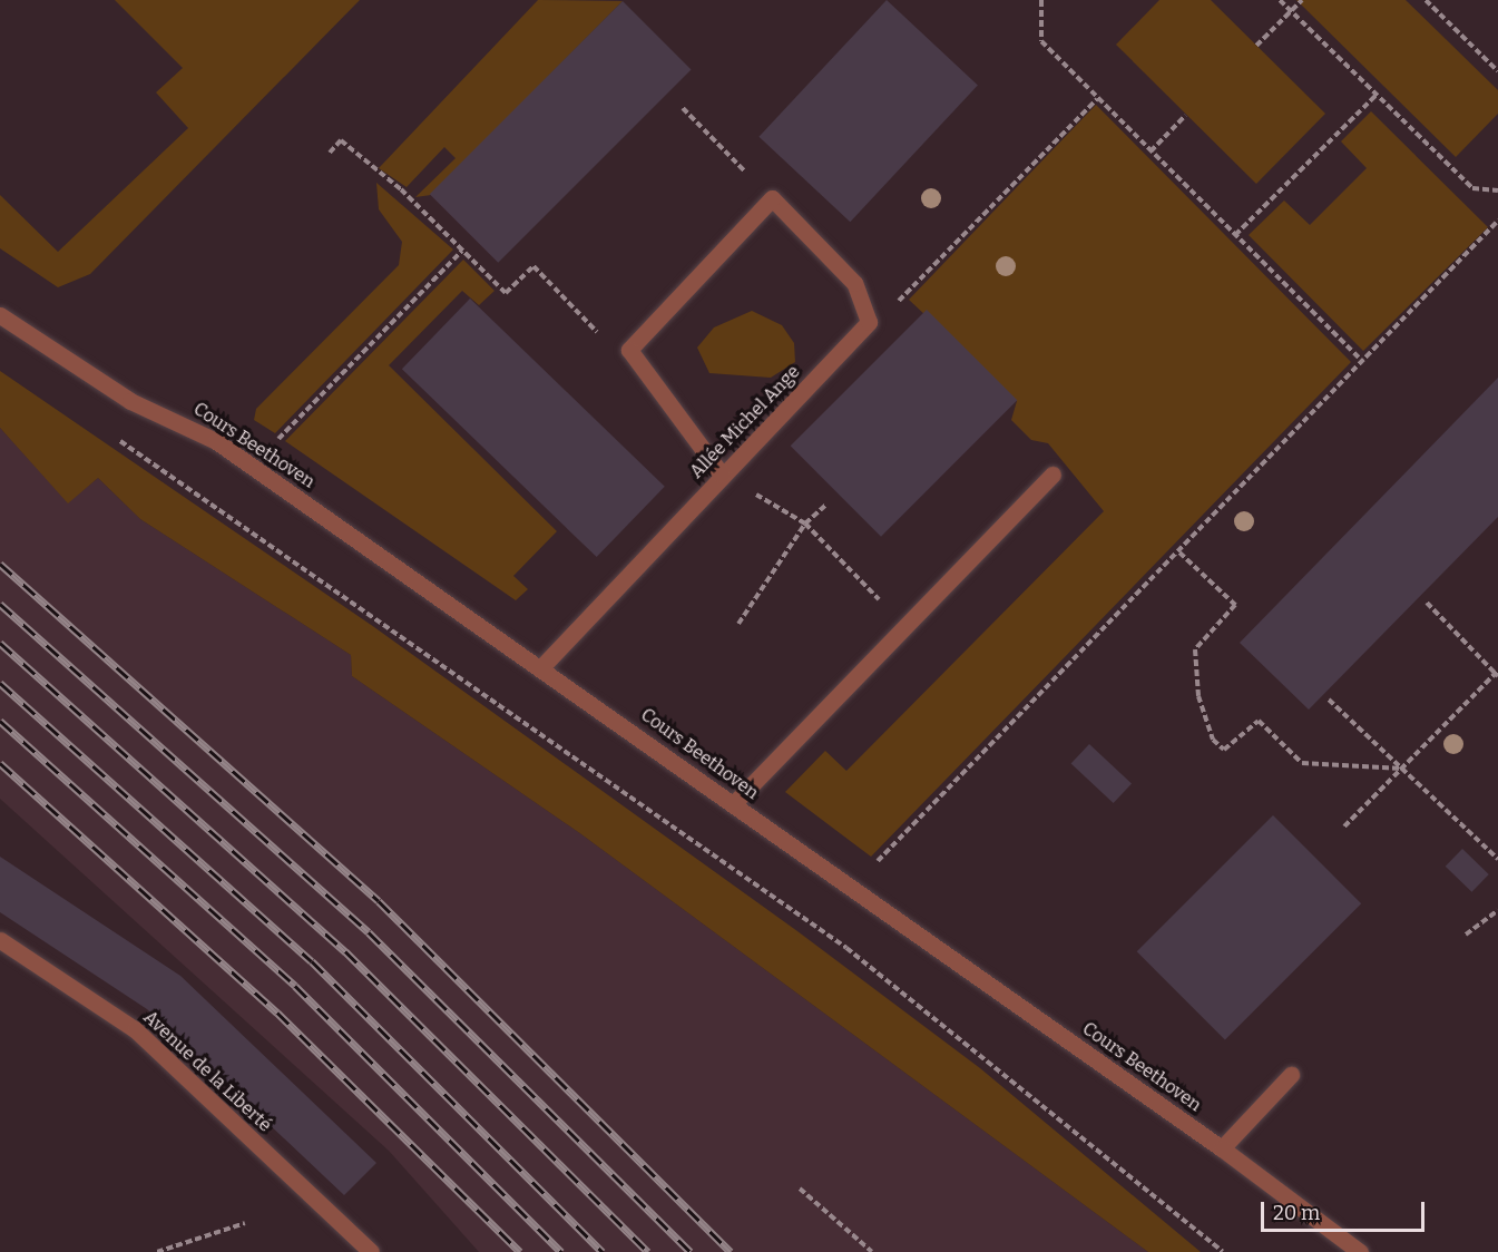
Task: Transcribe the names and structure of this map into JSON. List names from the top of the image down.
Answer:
{
  "streets": {
    "street": ["Allée Michel Ange", "Cours Beethoven", "Avenue de la Liberté"]
  },
  "crossings": [
    ["Allée Michel Ange", "Cours Beethoven"]
  ],
  "scale_bar": "20 m"
}
